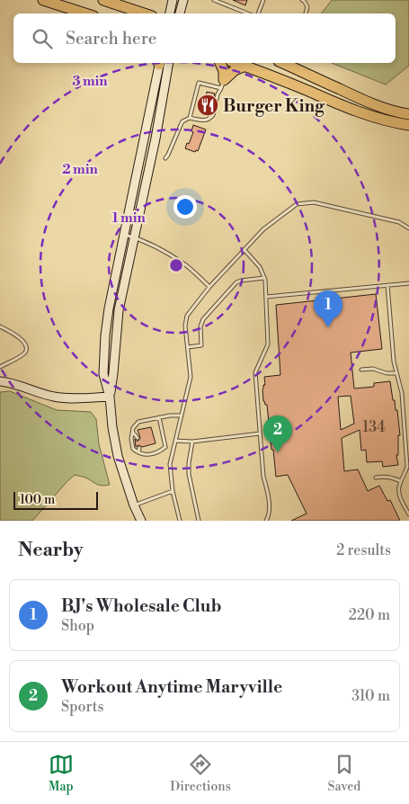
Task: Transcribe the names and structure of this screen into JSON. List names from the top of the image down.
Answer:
{
  "places": {
    "restaurant": ["Burger King"]
  },
  "house_numbers": ["134"],
  "scale_bar": "100 m",
  "page": {
    "search": "Search here",
    "pins": ["1", "2"],
    "scale": "100 m",
    "heading": ["Nearby", "2 results"],
    "list": [
      {
        "mark": "1",
        "name": "BJ's Wholesale Club",
        "note": "Shop",
        "value": "220 m"
      },
      {
        "mark": "2",
        "name": "Workout Anytime Maryville",
        "note": "Sports",
        "value": "310 m"
      }
    ],
    "nav": ["Map", "Directions", "Saved"]
  },
  "rings": ["3 min", "2 min", "1 min"]
}
